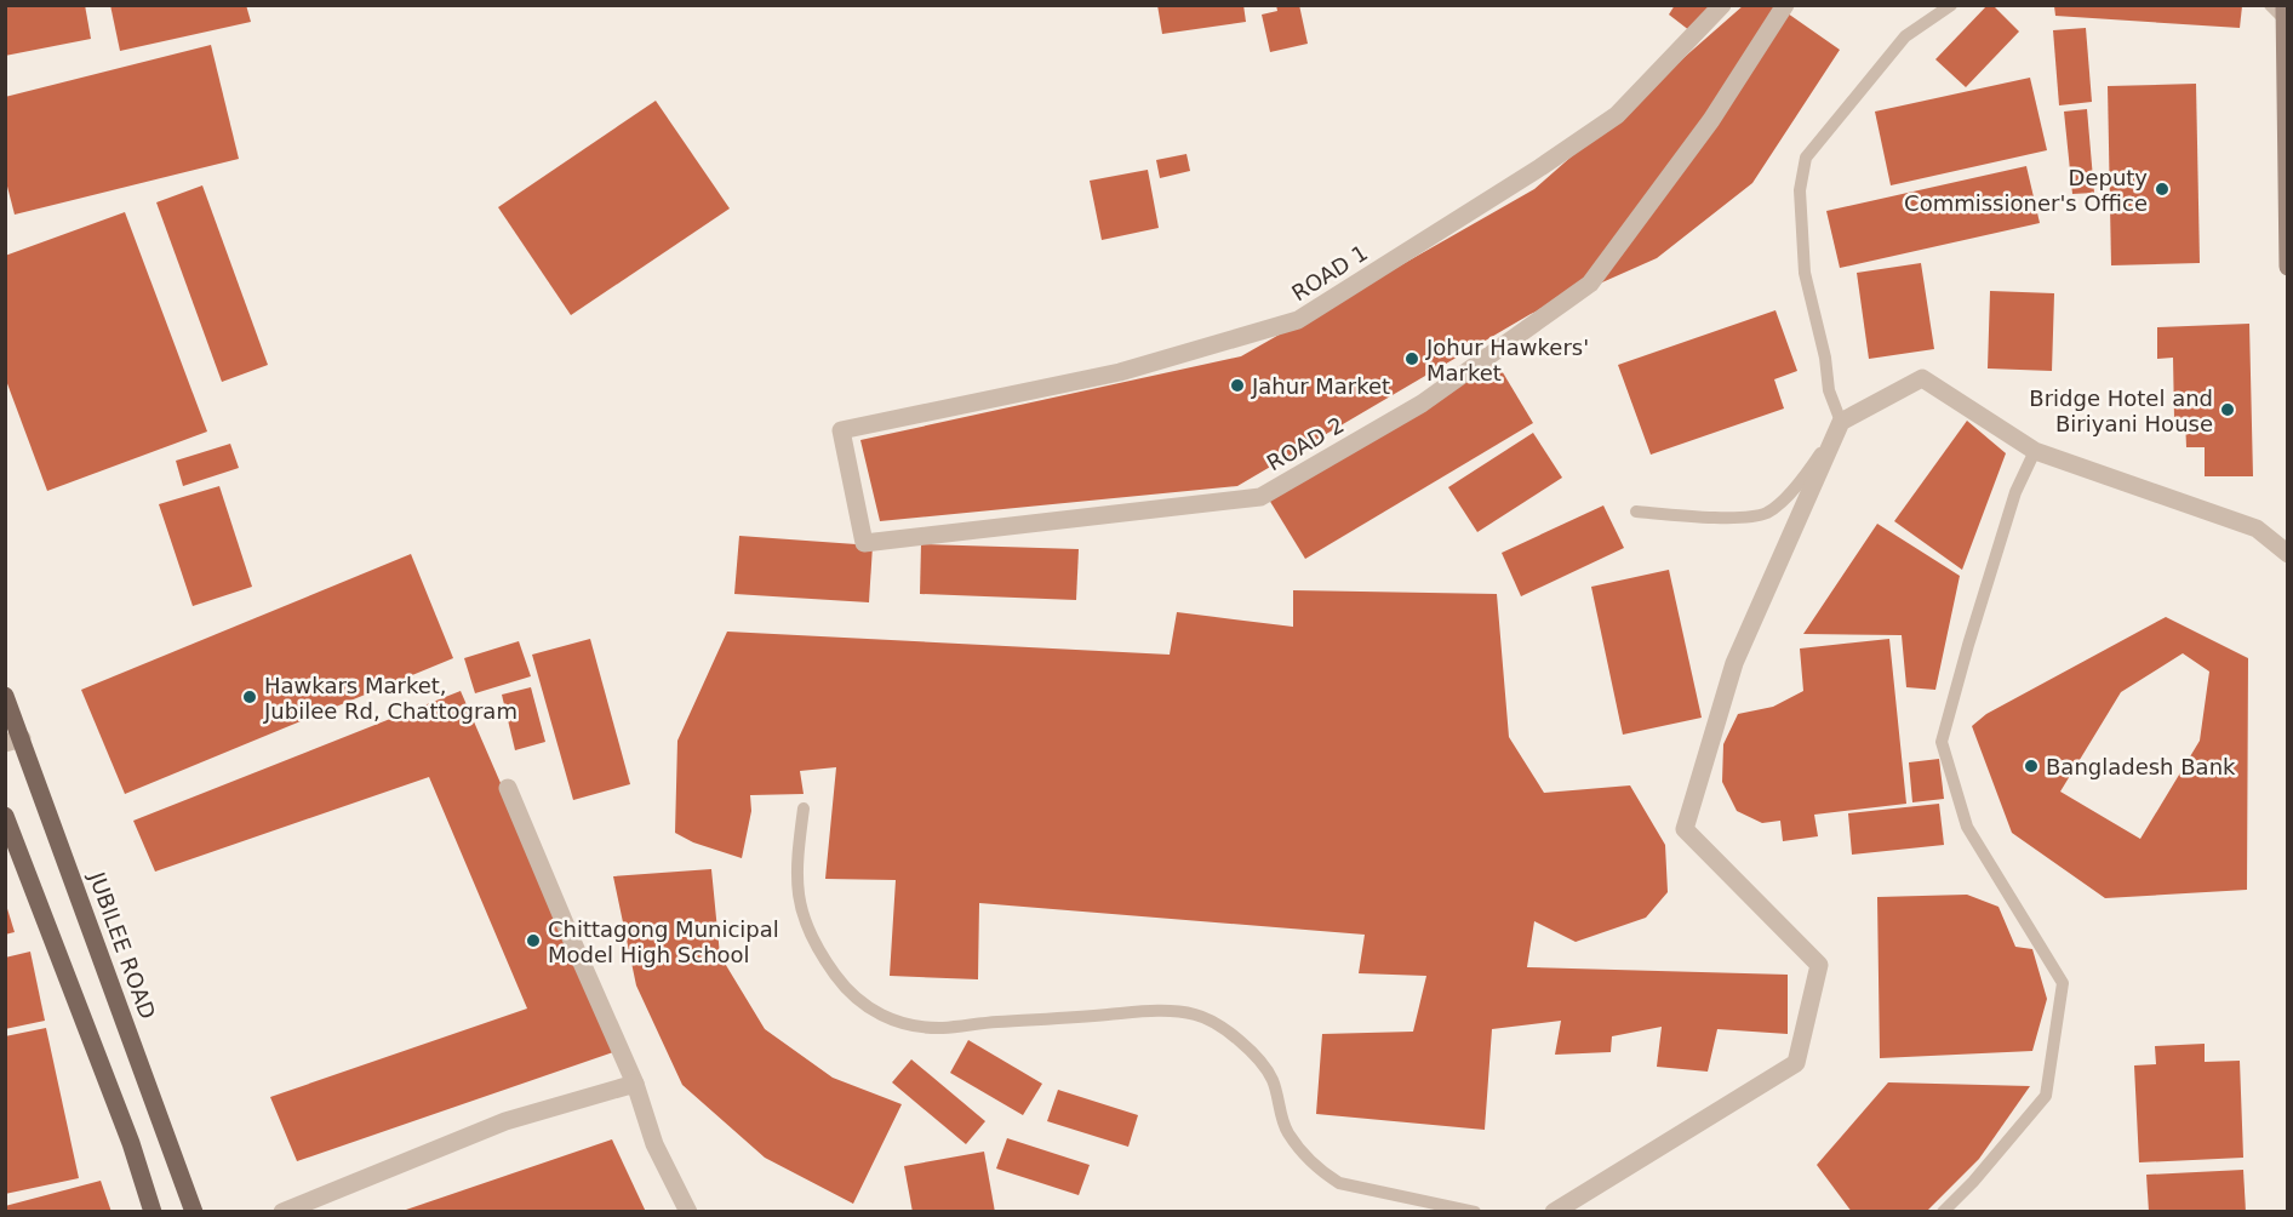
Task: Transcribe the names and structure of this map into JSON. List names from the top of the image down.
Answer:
{
  "streets": {
    "main road": ["JUBILEE ROAD"],
    "street": ["ROAD 1", "ROAD 2"]
  },
  "crossings": [
    ["ROAD 1", "ROAD 2"]
  ],
  "places": [
    "Deputy Commissioner's Office",
    "Johur Hawkers' Market",
    "Jahur Market",
    "Bridge Hotel and Biriyani House",
    "Hawkars Market, Jubilee Rd, Chattogram",
    "Bangladesh Bank",
    "Chittagong Municipal Model High School"
  ]
}
